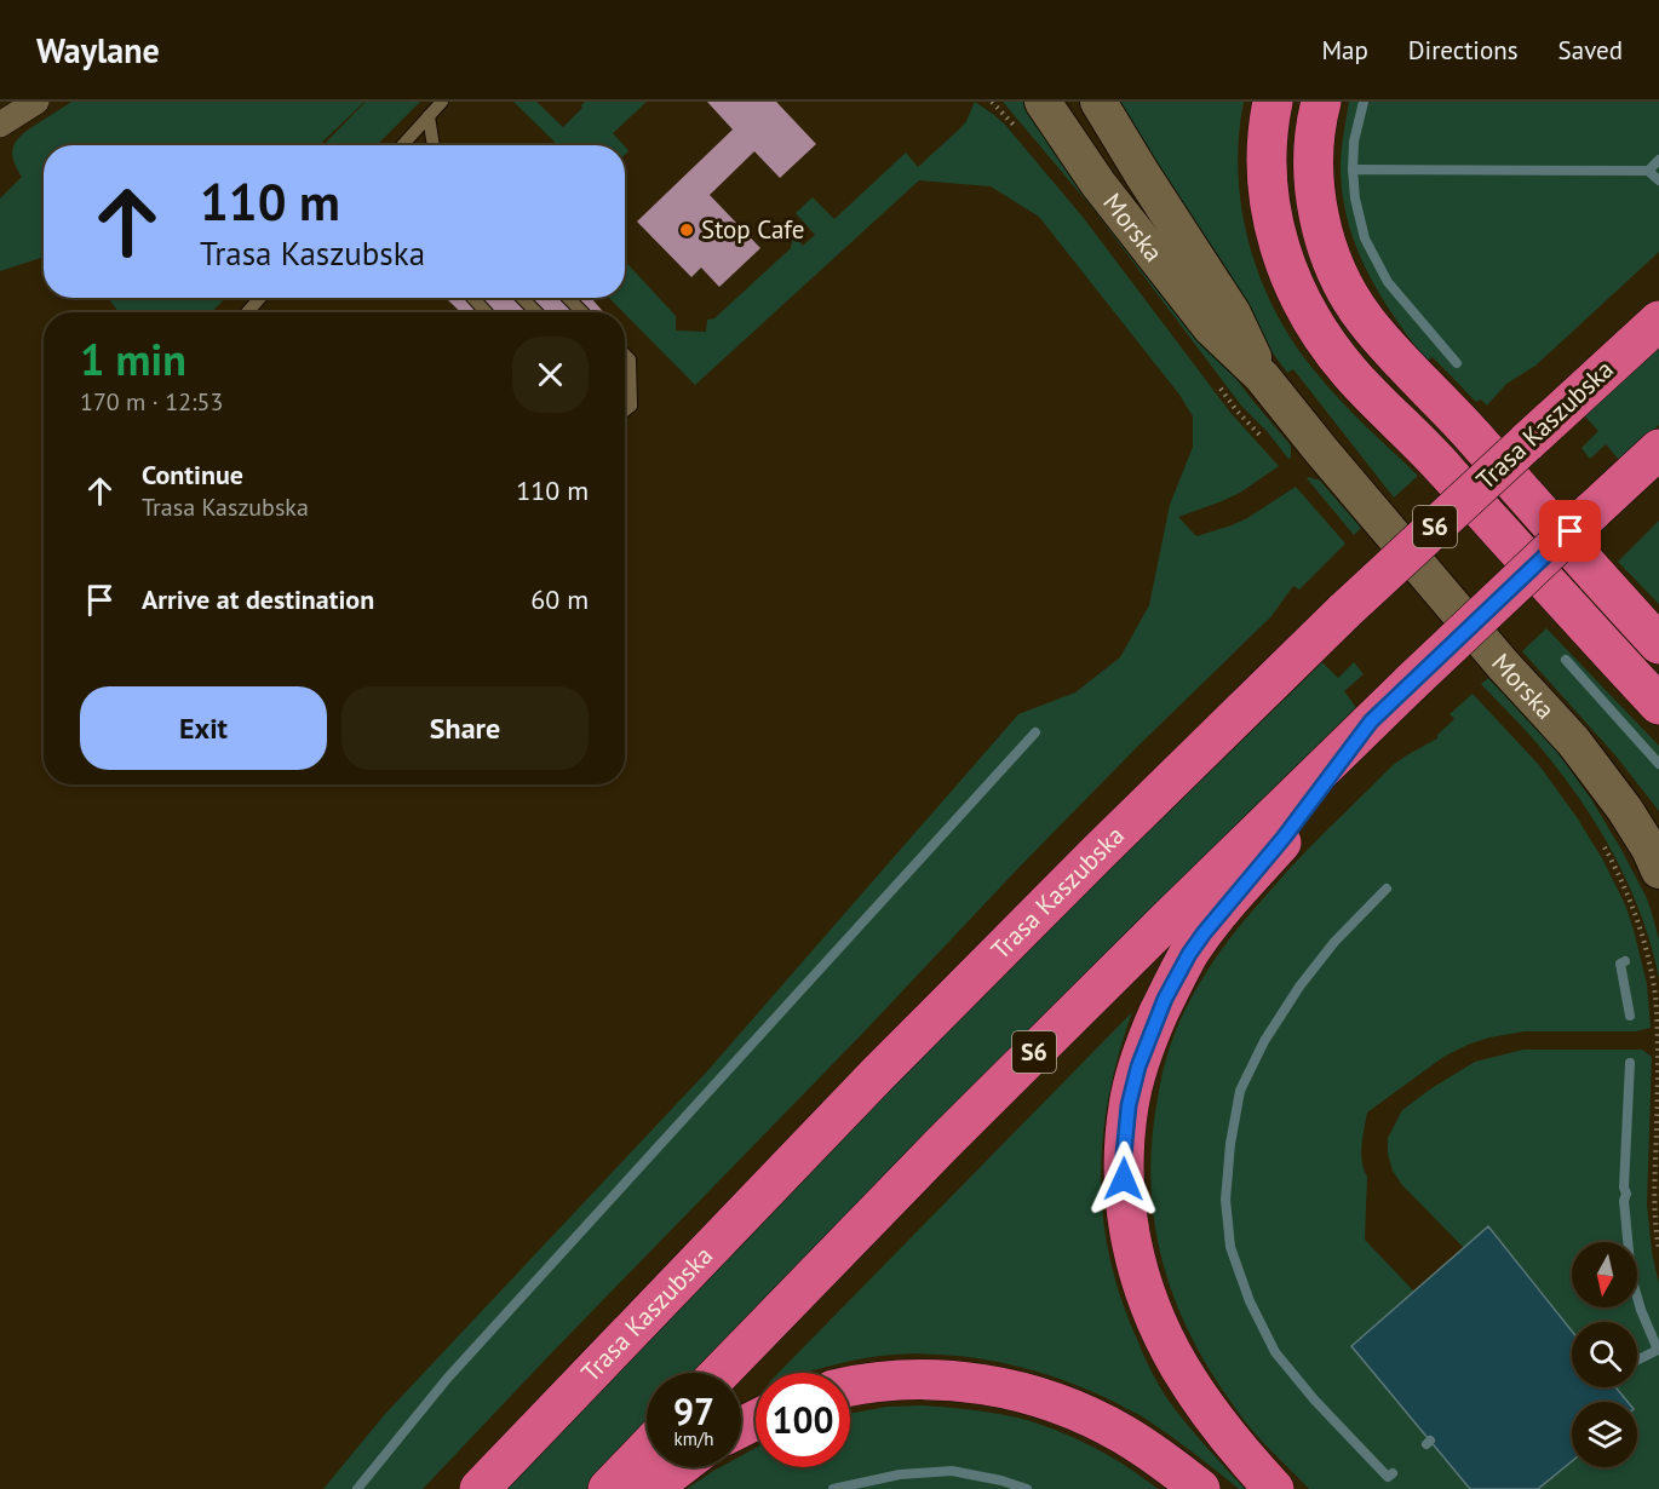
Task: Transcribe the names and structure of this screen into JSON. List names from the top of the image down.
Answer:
{
  "streets": {
    "highway": ["Trasa Kaszubska", "S6"],
    "main road": ["Morska"]
  },
  "places": ["Stop Cafe"],
  "north": "bottom",
  "page": {
    "header": "Waylane",
    "nav": ["Map", "Directions", "Saved"],
    "turn": ["110 m", "Trasa Kaszubska"],
    "heading": ["1 min", "170 m · 12:53"],
    "list": [
      {
        "name": "Continue",
        "note": "Trasa Kaszubska",
        "value": "110 m"
      },
      {
        "name": "Arrive at destination",
        "value": "60 m"
      }
    ],
    "buttons": ["Exit", "Share"],
    "speed": "97 km/h",
    "limit": "100"
  }
}
